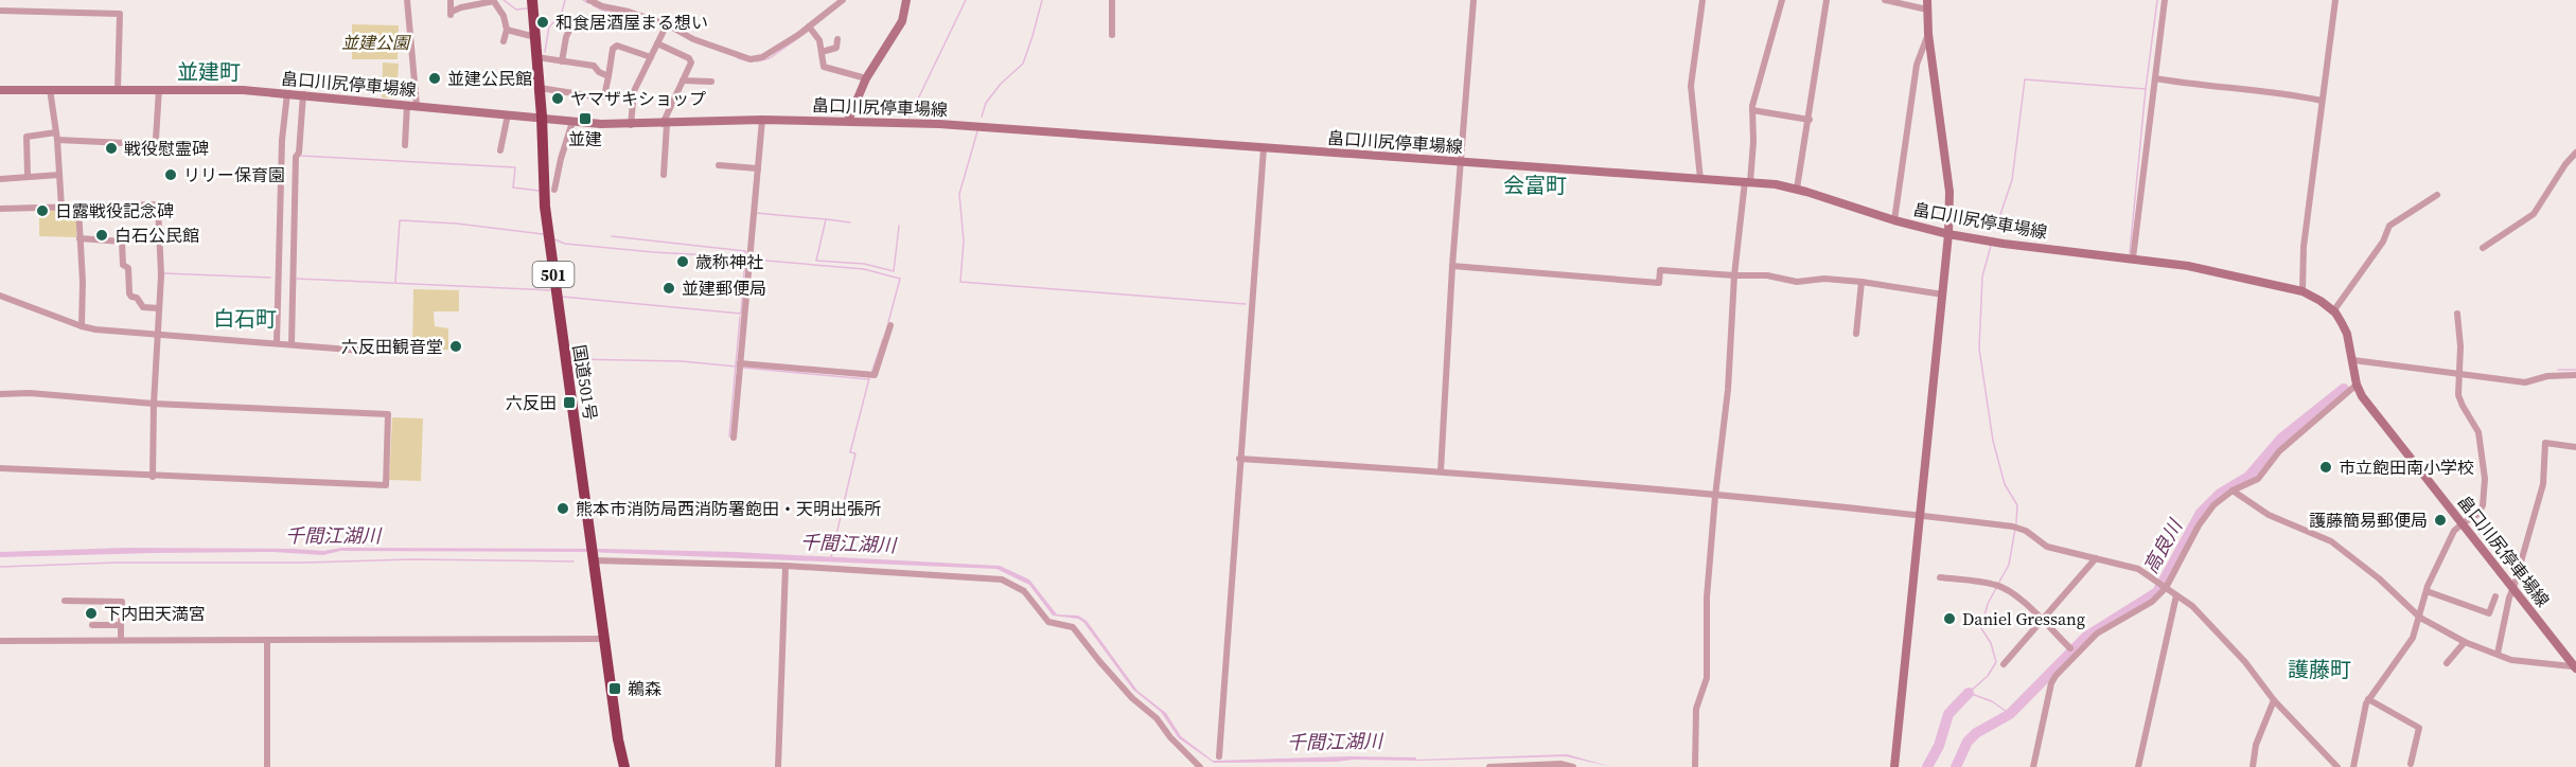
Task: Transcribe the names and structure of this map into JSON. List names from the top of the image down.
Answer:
{
  "streets": {
    "highway": ["501", "国道501号"],
    "main road": ["畠口川尻停車場線"]
  },
  "crossings": [
    ["畠口川尻停車場線", "国道501号"]
  ],
  "districts": [
    "並建町",
    "会富町",
    "白石町",
    "護藤町"
  ],
  "water": ["千間江湖川", "高良川"],
  "parks": ["並建公園"],
  "places": {
    "other": [
      "和食居酒屋まる想い",
      "並建公民館",
      "ヤマザキショップ",
      "戦役慰霊碑",
      "リリー保育園",
      "日露戦役記念碑",
      "白石公民館",
      "歳称神社",
      "並建郵便局",
      "六反田観音堂",
      "市立飽田南小学校",
      "熊本市消防局西消防署飽田・天明出張所",
      "護藤簡易郵便局",
      "下内田天満宮",
      "Daniel Gressang"
    ],
    "transit": ["並建", "六反田", "鵜森"]
  }
}
